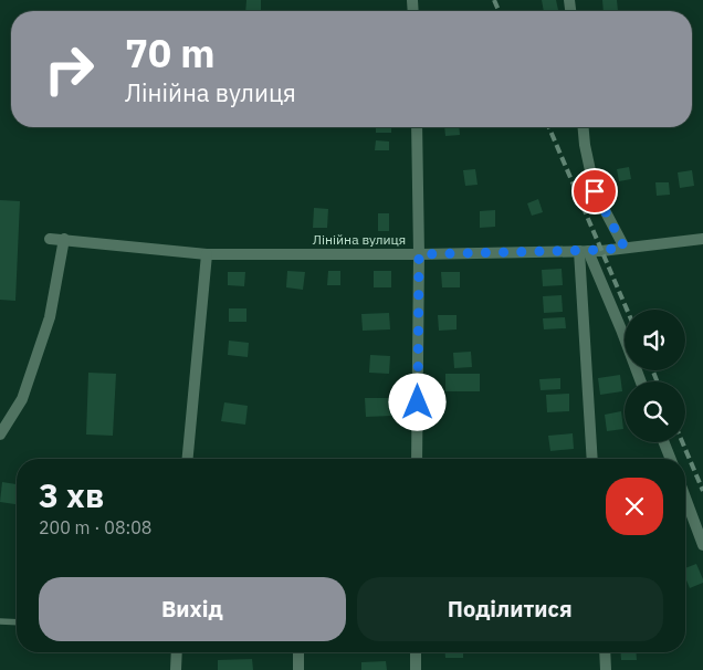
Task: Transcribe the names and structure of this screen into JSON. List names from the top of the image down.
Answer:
{
  "streets": {
    "street": ["Лінійна вулиця"]
  },
  "page": {
    "turn": ["70 m", "Лінійна вулиця"],
    "heading": ["3 хв", "200 m · 08:08"],
    "buttons": ["Вихід", "Поділитися"]
  }
}
